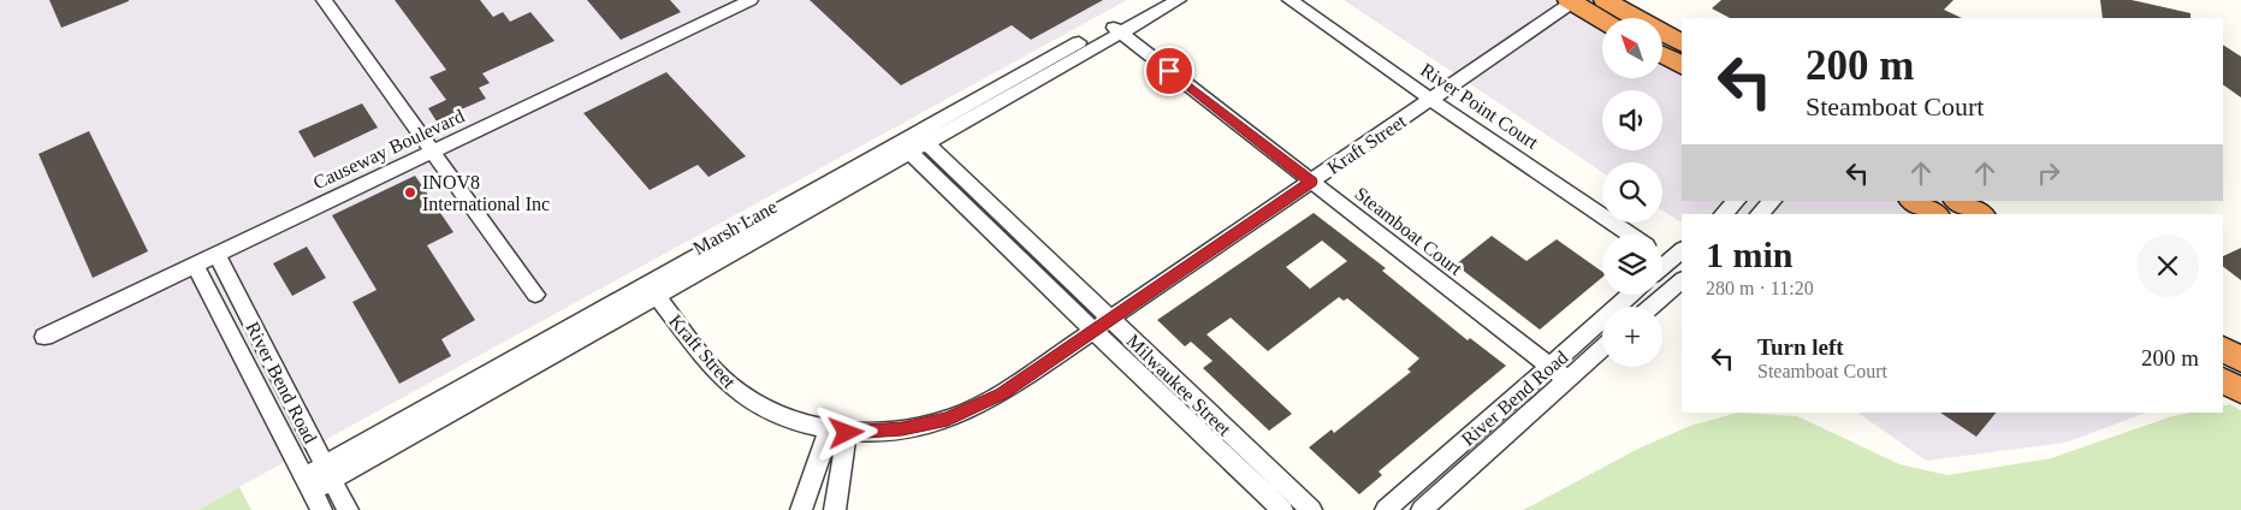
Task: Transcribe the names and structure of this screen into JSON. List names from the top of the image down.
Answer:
{
  "streets": {
    "street": [
      "River Point Court",
      "Kraft Street",
      "Causeway Boulevard",
      "Marsh Lane",
      "Steamboat Court",
      "River Bend Road",
      "Milwaukee Street"
    ]
  },
  "crossings": [
    ["River Point Court", "Kraft Street"],
    ["Kraft Street", "Marsh Lane"],
    ["Kraft Street", "Steamboat Court"],
    ["Kraft Street", "Milwaukee Street"],
    ["Causeway Boulevard", "River Bend Road"],
    ["Marsh Lane", "Steamboat Court"],
    ["Marsh Lane", "River Bend Road"],
    ["Marsh Lane", "Milwaukee Street"],
    ["Steamboat Court", "River Bend Road"]
  ],
  "places": ["INOV8 International Inc"],
  "north": "top left",
  "page": {
    "map_buttons": "+",
    "turn": ["200 m", "Steamboat Court"],
    "heading": ["1 min", "280 m · 11:20"],
    "list": [
      {
        "name": "Turn left",
        "note": "Steamboat Court",
        "value": "200 m"
      }
    ]
  }
}
